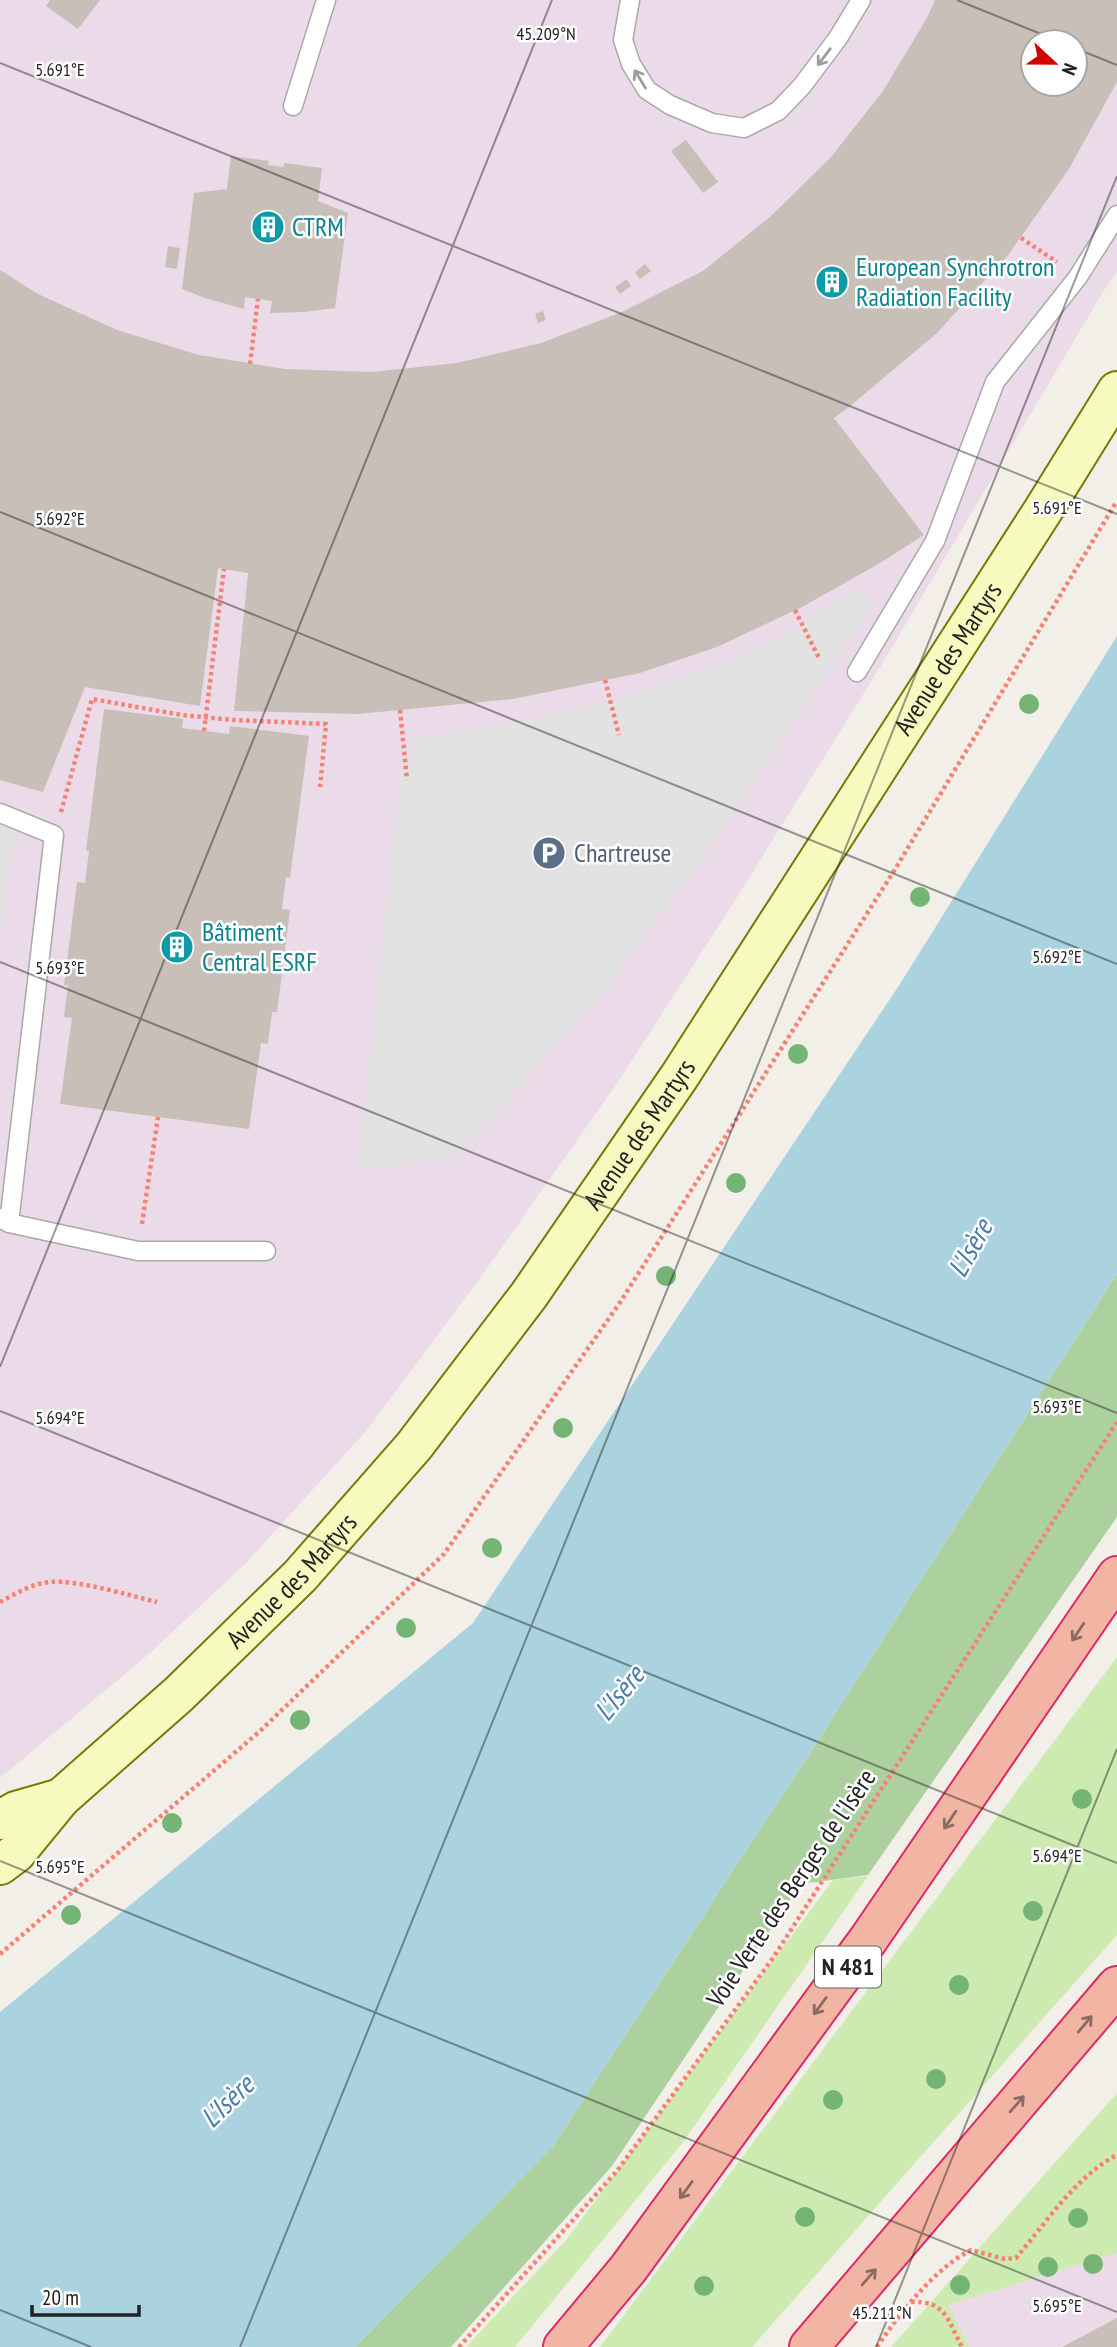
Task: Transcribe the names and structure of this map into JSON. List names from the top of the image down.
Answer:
{
  "streets": {
    "highway": ["N 481"],
    "main road": ["Avenue des Martyrs"],
    "path": ["Voie Verte des Berges de l'Isère"]
  },
  "water": ["L'Isère"],
  "places": {
    "building": ["CTRM", "European Synchrotron Radiation Facility", "Bâtiment Central ESRF"],
    "parking": ["Chartreuse"]
  },
  "scale_bar": "20 m",
  "north": "right",
  "coordinates": [
    "45.209°N",
    "5.691°E",
    "5.692°E",
    "5.693°E",
    "5.694°E",
    "5.695°E",
    "45.211°N"
  ]
}
